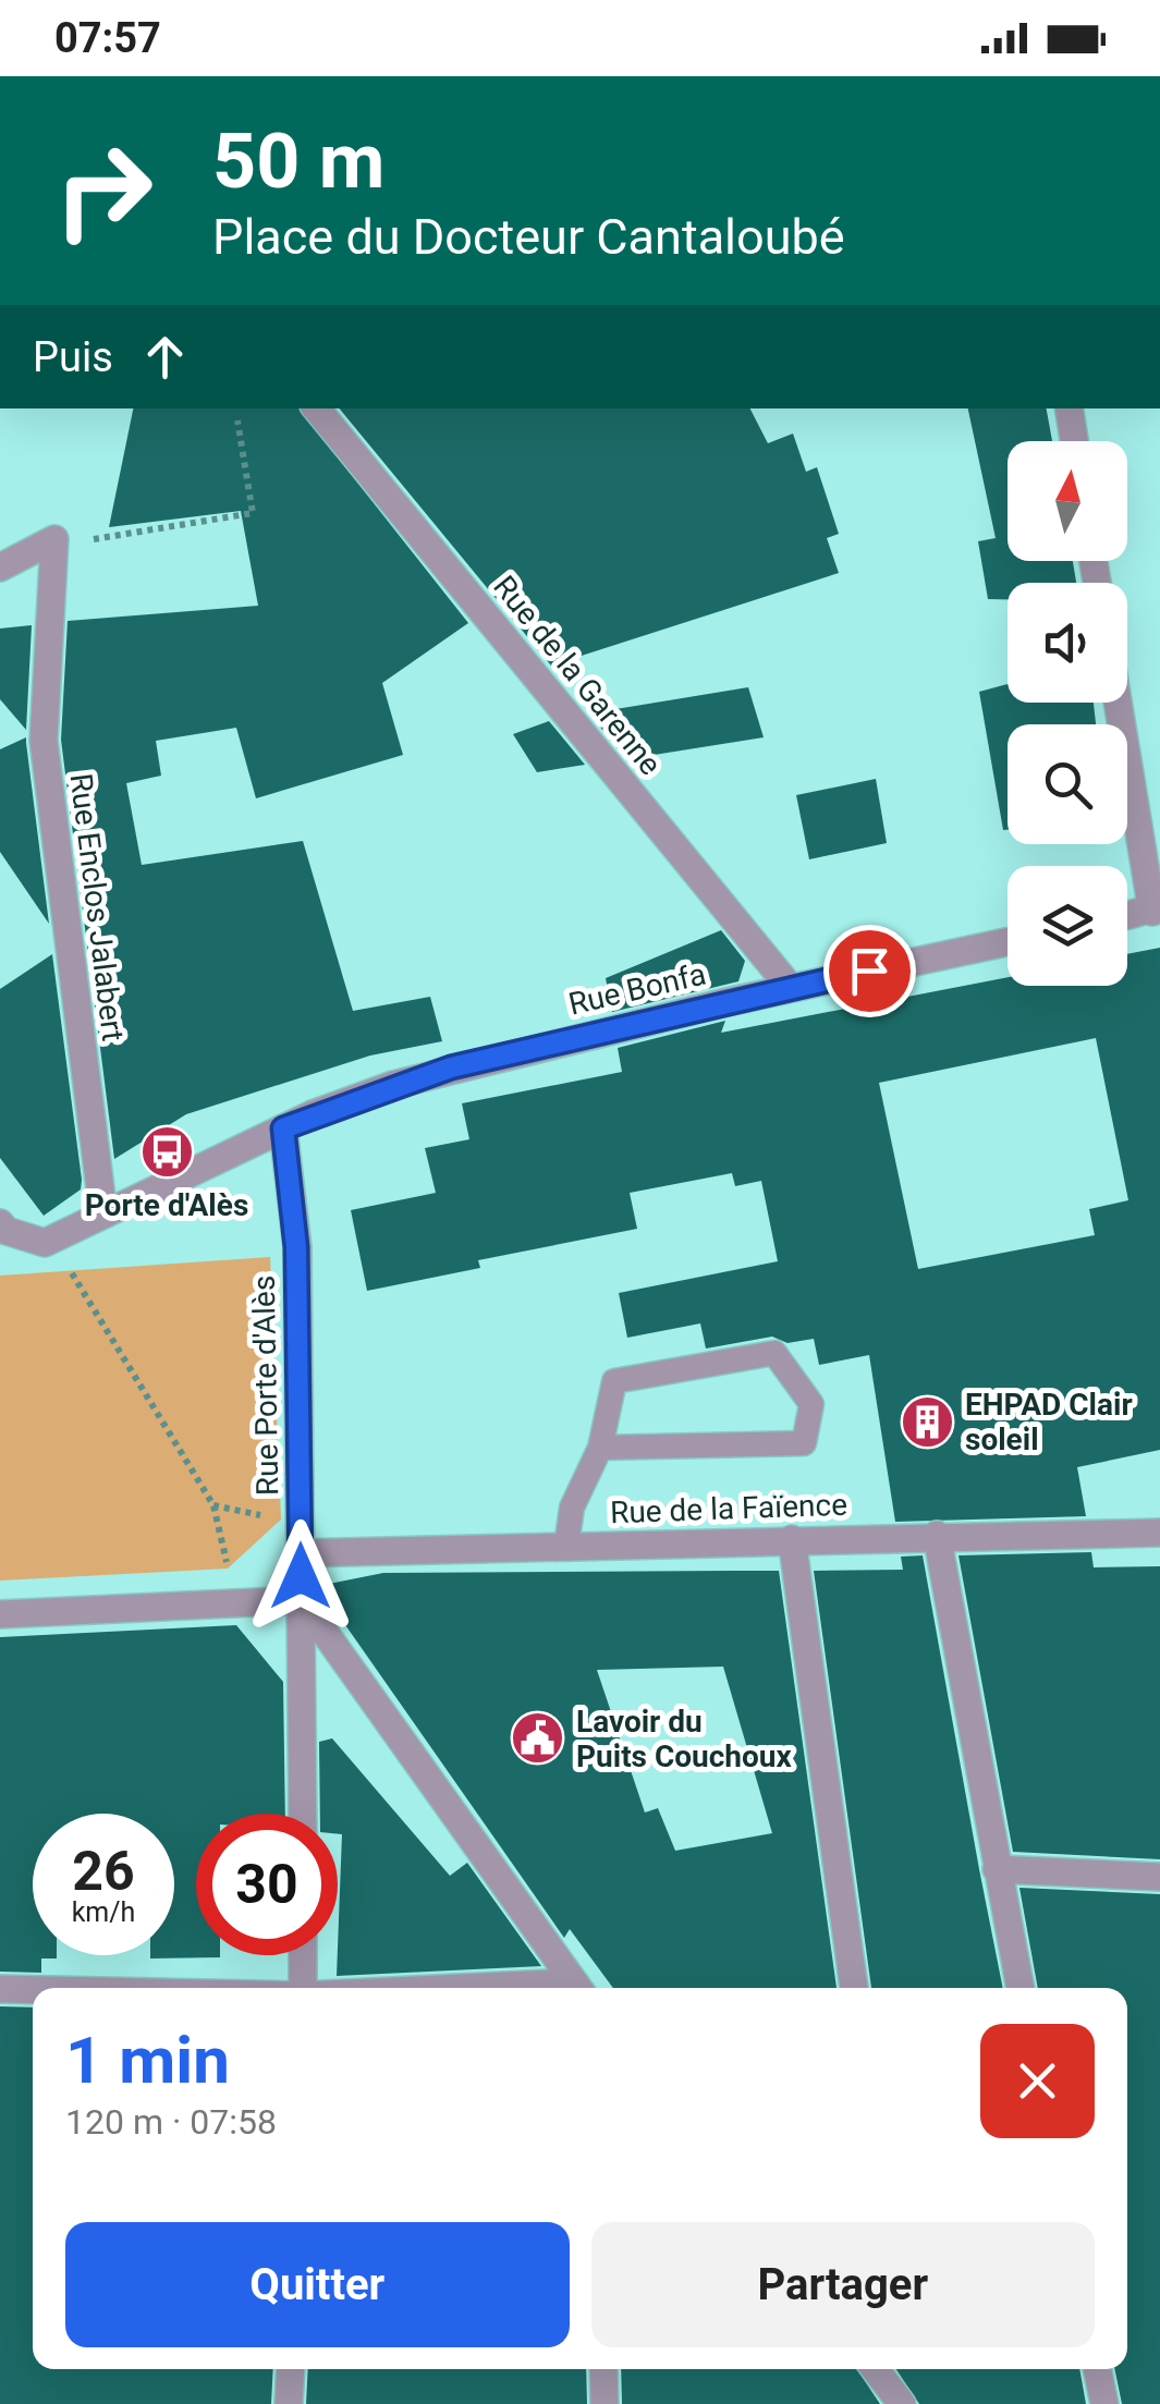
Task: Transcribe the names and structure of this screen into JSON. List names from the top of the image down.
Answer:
{
  "streets": {
    "street": [
      "Rue de la Garenne",
      "Rue Enclos Jalabert",
      "Rue Bonfa",
      "Rue Porte d'Alès",
      "Rue de la Faïence"
    ]
  },
  "crossings": [
    ["Rue de la Garenne", "Rue Bonfa"],
    ["Rue Enclos Jalabert", "Rue Bonfa"],
    ["Rue Bonfa", "Rue Porte d'Alès"],
    ["Rue Porte d'Alès", "Rue de la Faïence"]
  ],
  "places": {
    "bus stop": ["Porte d'Alès"],
    "building": ["EHPAD Clair soleil"],
    "public building": ["Lavoir du Puits Couchoux"]
  },
  "north": "top",
  "page": {
    "status": "07:57",
    "turn": ["50 m", "Place du Docteur Cantaloubé"],
    "then": "Puis",
    "speed": "26 km/h",
    "limit": "30",
    "heading": ["1 min", "120 m · 07:58"],
    "buttons": ["Quitter", "Partager"]
  }
}
